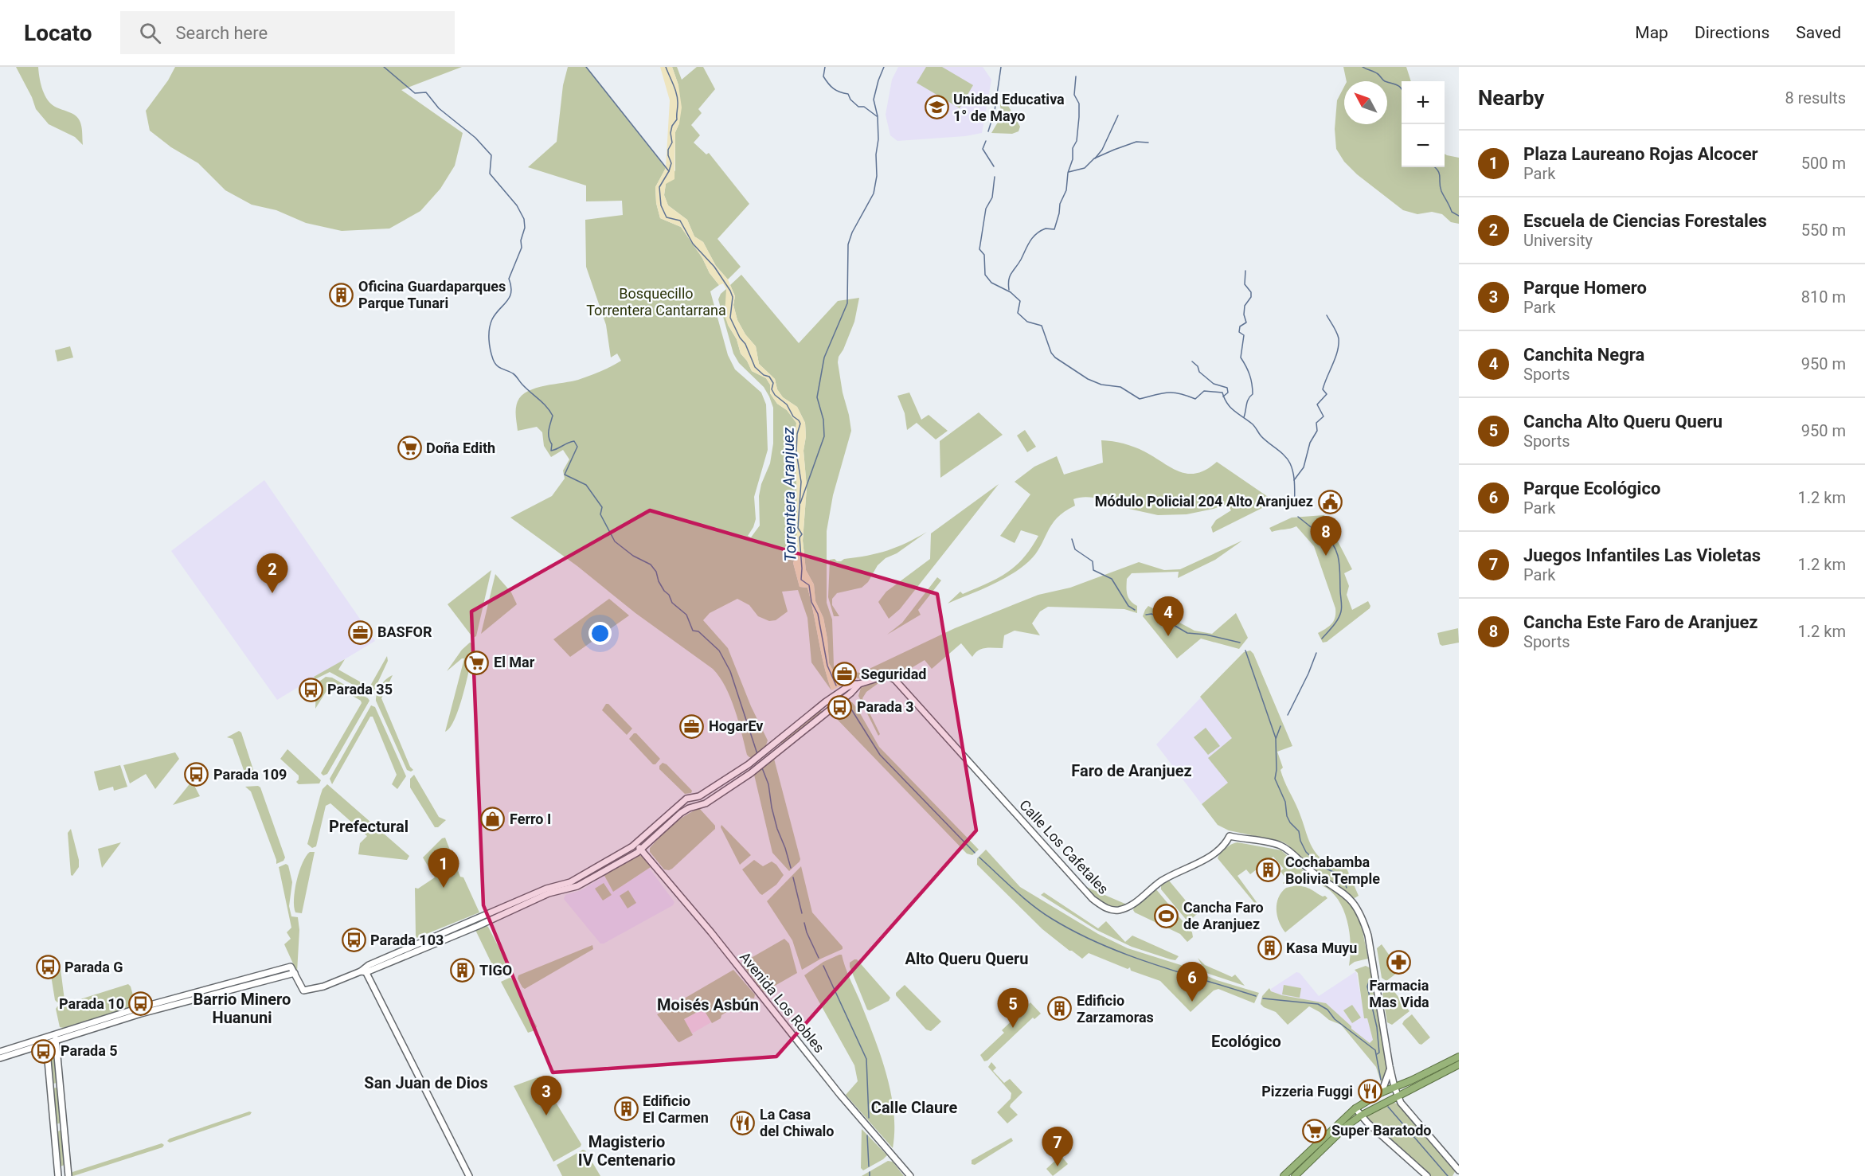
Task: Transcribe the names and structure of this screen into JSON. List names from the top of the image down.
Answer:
{
  "streets": {
    "main road": ["Calle Los Cafetales", "Avenida Los Robles"]
  },
  "districts": [
    "Faro de Aranjuez",
    "Prefectural",
    "Alto Queru Queru",
    "Barrio Minero Huanuni",
    "Moisés Asbún",
    "Ecológico",
    "San Juan de Dios",
    "Calle Claure",
    "Magisterio IV Centenario"
  ],
  "water": ["Torrentera Aranjuez"],
  "parks": ["Bosquecillo Torrentera Cantarrana"],
  "places": {
    "school or university": ["Unidad Educativa 1° de Mayo"],
    "building": [
      "Oficina Guardaparques Parque Tunari",
      "Cochabamba Bolivia Temple",
      "Kasa Muyu",
      "TIGO",
      "Edificio Zarzamoras",
      "Edificio El Carmen"
    ],
    "supermarket": ["Doña Edith", "El Mar", "Super Baratodo"],
    "public building": ["Módulo Policial 204 Alto Aranjuez"],
    "office": ["BASFOR", "Seguridad", "HogarEv"],
    "bus stop": [
      "Parada 35",
      "Parada 3",
      "Parada 109",
      "Parada 103",
      "Parada G",
      "Parada 10",
      "Parada 5"
    ],
    "shop": ["Ferro I"],
    "sports": ["Cancha Faro de Aranjuez"],
    "pharmacy": ["Farmacia Mas Vida"],
    "restaurant": ["Pizzeria Fuggi", "La Casa del Chiwalo"]
  },
  "north": "top left",
  "page": {
    "header": "Locato",
    "search": "Search here",
    "nav": ["Map", "Directions", "Saved"],
    "heading": ["Nearby", "8 results"],
    "map_buttons": ["+", "−"],
    "list": [
      {
        "mark": "1",
        "name": "Plaza Laureano Rojas Alcocer",
        "note": "Park",
        "value": "500 m"
      },
      {
        "mark": "2",
        "name": "Escuela de Ciencias Forestales",
        "note": "University",
        "value": "550 m"
      },
      {
        "mark": "3",
        "name": "Parque Homero",
        "note": "Park",
        "value": "810 m"
      },
      {
        "mark": "4",
        "name": "Canchita Negra",
        "note": "Sports",
        "value": "950 m"
      },
      {
        "mark": "5",
        "name": "Cancha Alto Queru Queru",
        "note": "Sports",
        "value": "950 m"
      },
      {
        "mark": "6",
        "name": "Parque Ecológico",
        "note": "Park",
        "value": "1.2 km"
      },
      {
        "mark": "7",
        "name": "Juegos Infantiles Las Violetas",
        "note": "Park",
        "value": "1.2 km"
      },
      {
        "mark": "8",
        "name": "Cancha Este Faro de Aranjuez",
        "note": "Sports",
        "value": "1.2 km"
      }
    ],
    "pins": [
      "8",
      "2",
      "4",
      "1",
      "6",
      "5",
      "3",
      "7"
    ]
  }
}
